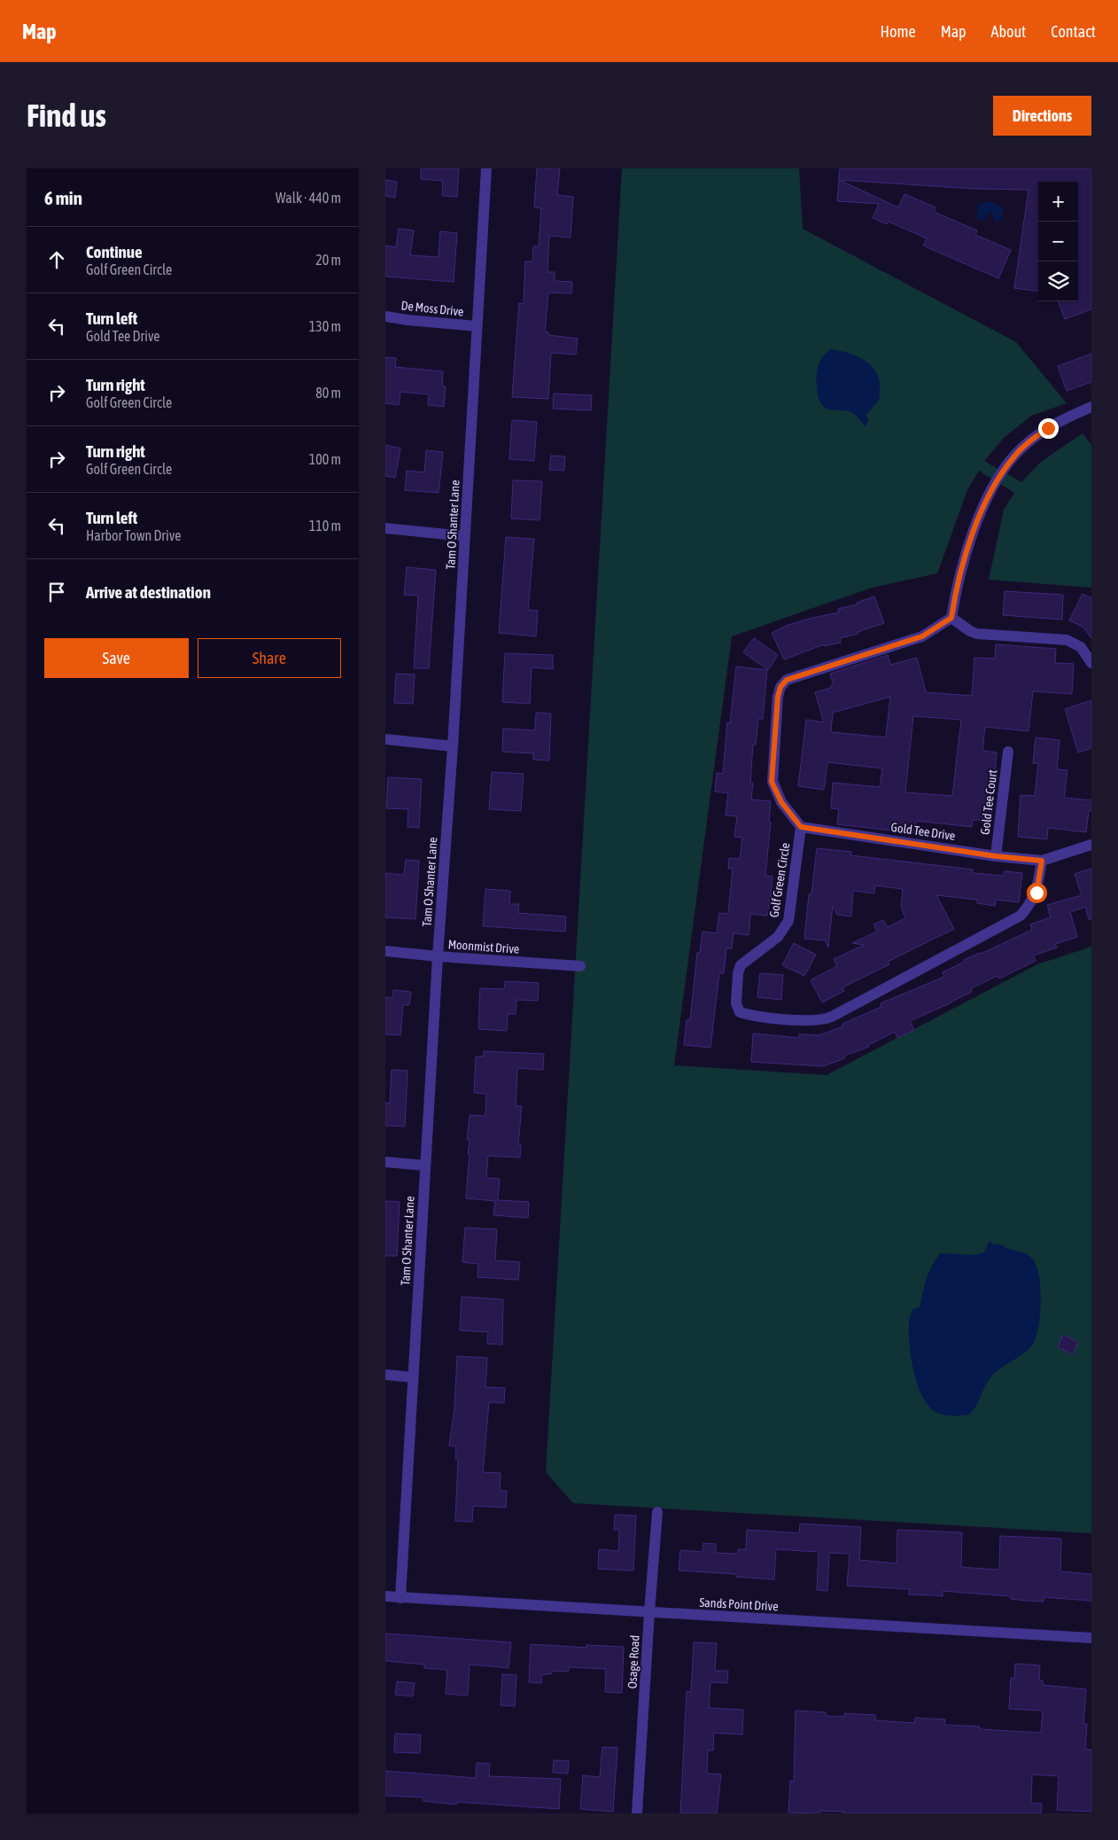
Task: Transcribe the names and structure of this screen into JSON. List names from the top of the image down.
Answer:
{
  "streets": {
    "street": [
      "De Moss Drive",
      "Tam O Shanter Lane",
      "Gold Tee Court",
      "Gold Tee Drive",
      "Golf Green Circle",
      "Moonmist Drive",
      "Sands Point Drive",
      "Osage Road"
    ]
  },
  "crossings": [
    ["De Moss Drive", "Tam O Shanter Lane"],
    ["Tam O Shanter Lane", "Moonmist Drive"],
    ["Tam O Shanter Lane", "Sands Point Drive"],
    ["Gold Tee Court", "Gold Tee Drive"],
    ["Gold Tee Drive", "Golf Green Circle"],
    ["Sands Point Drive", "Osage Road"]
  ],
  "page": {
    "header": "Map",
    "nav": [
      "Home",
      "Map",
      "About",
      "Contact"
    ],
    "buttons": [
      "Directions",
      ["Save", "Share"]
    ],
    "title": "Find us",
    "heading": ["6 min", "Walk · 440 m"],
    "map_buttons": ["+", "−"],
    "list": [
      ["Continue", "Golf Green Circle", "20 m"],
      ["Turn left", "Gold Tee Drive", "130 m"],
      ["Turn right", "Golf Green Circle", "80 m"],
      ["Turn right", "Golf Green Circle", "100 m"],
      ["Turn left", "Harbor Town Drive", "110 m"],
      "Arrive at destination"
    ]
  }
}
